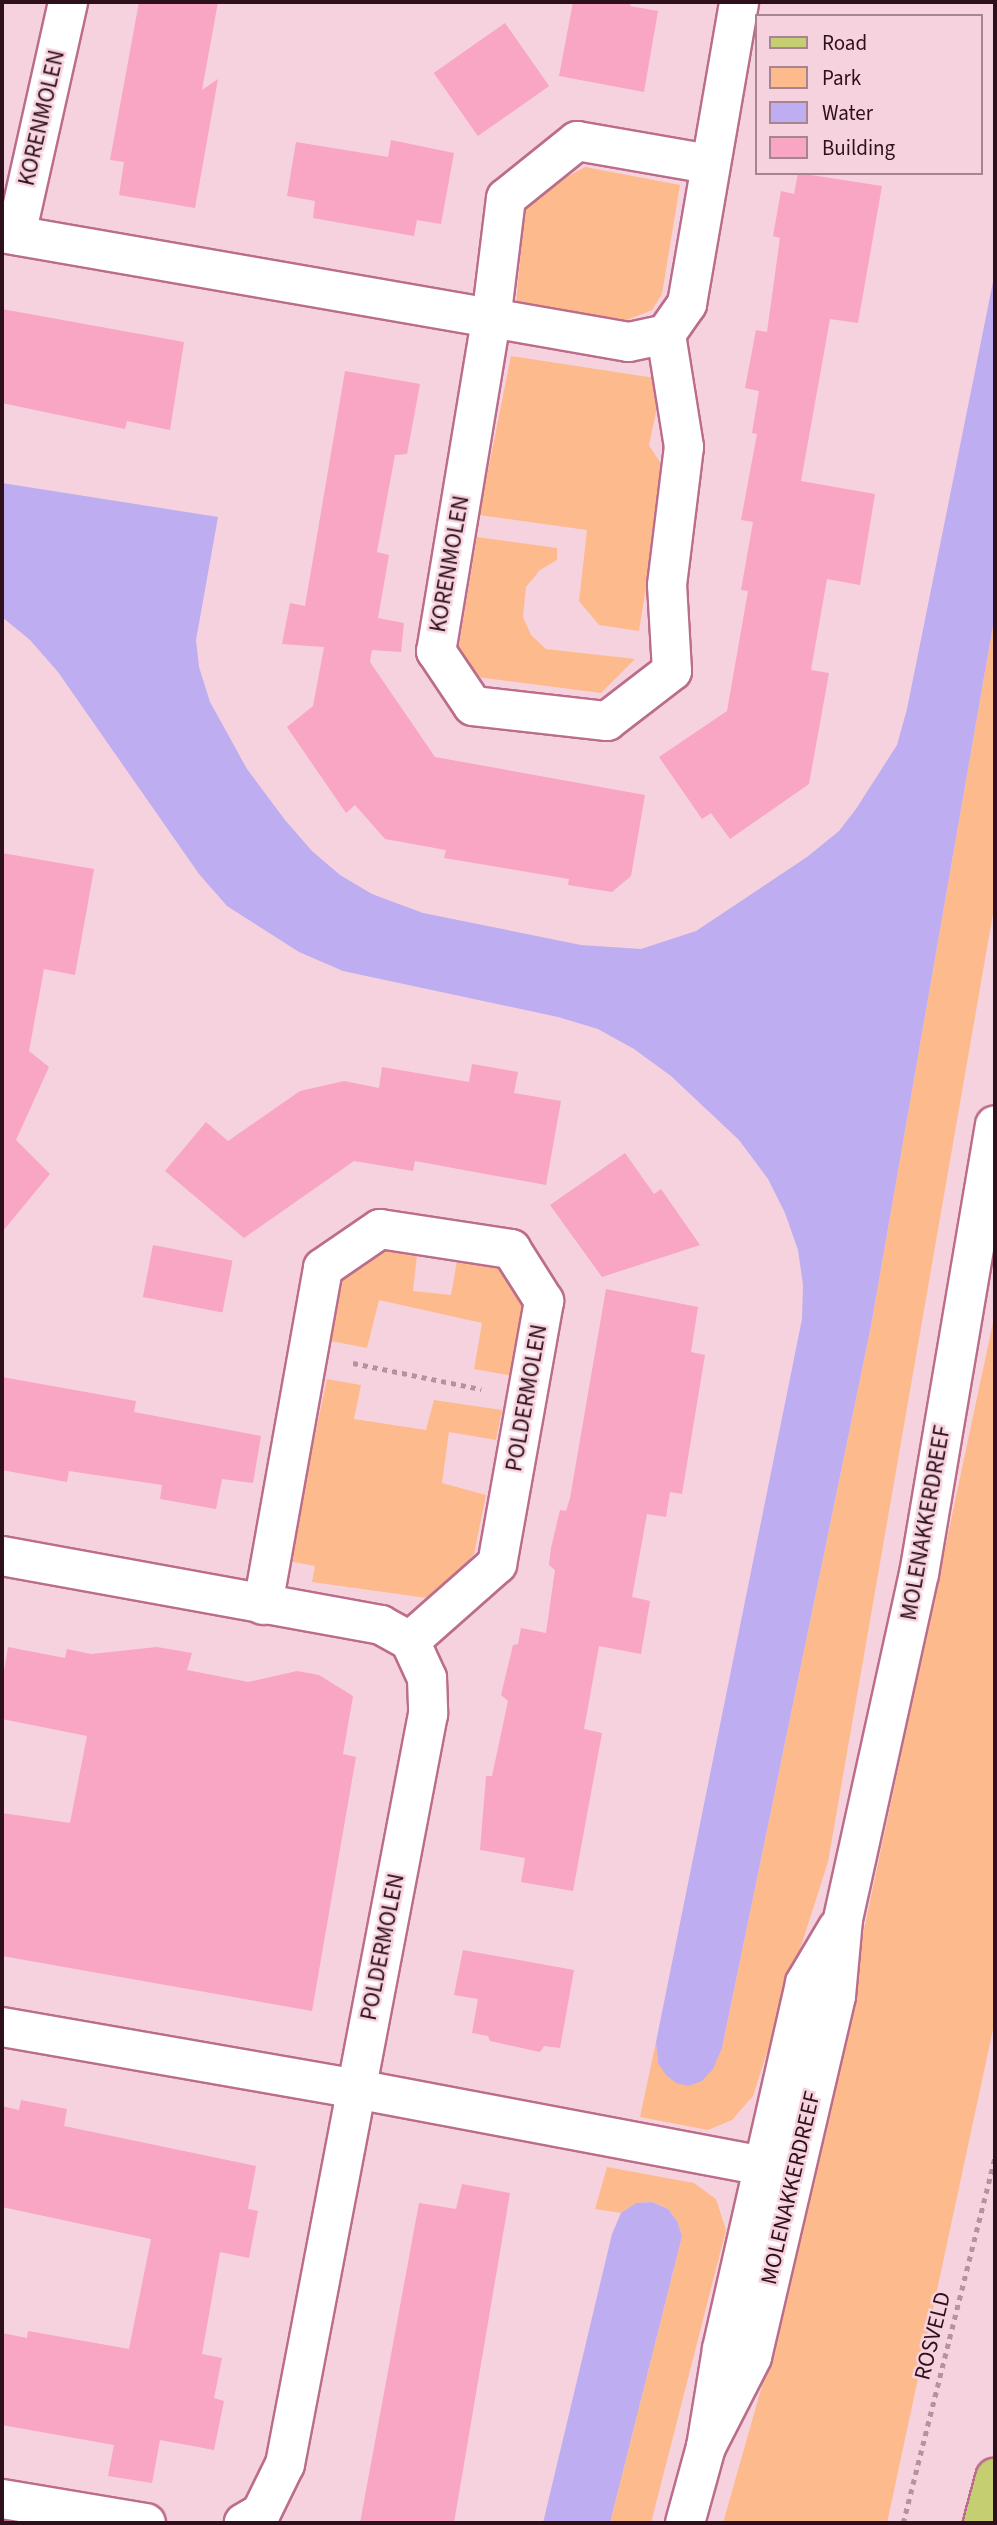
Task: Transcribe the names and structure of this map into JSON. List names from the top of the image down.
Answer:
{
  "streets": {
    "street": ["KORENMOLEN", "POLDERMOLEN", "MOLENAKKERDREEF"],
    "path": ["ROSVELD"]
  },
  "legend": [
    "Road",
    "Park",
    "Water",
    "Building"
  ]
}
